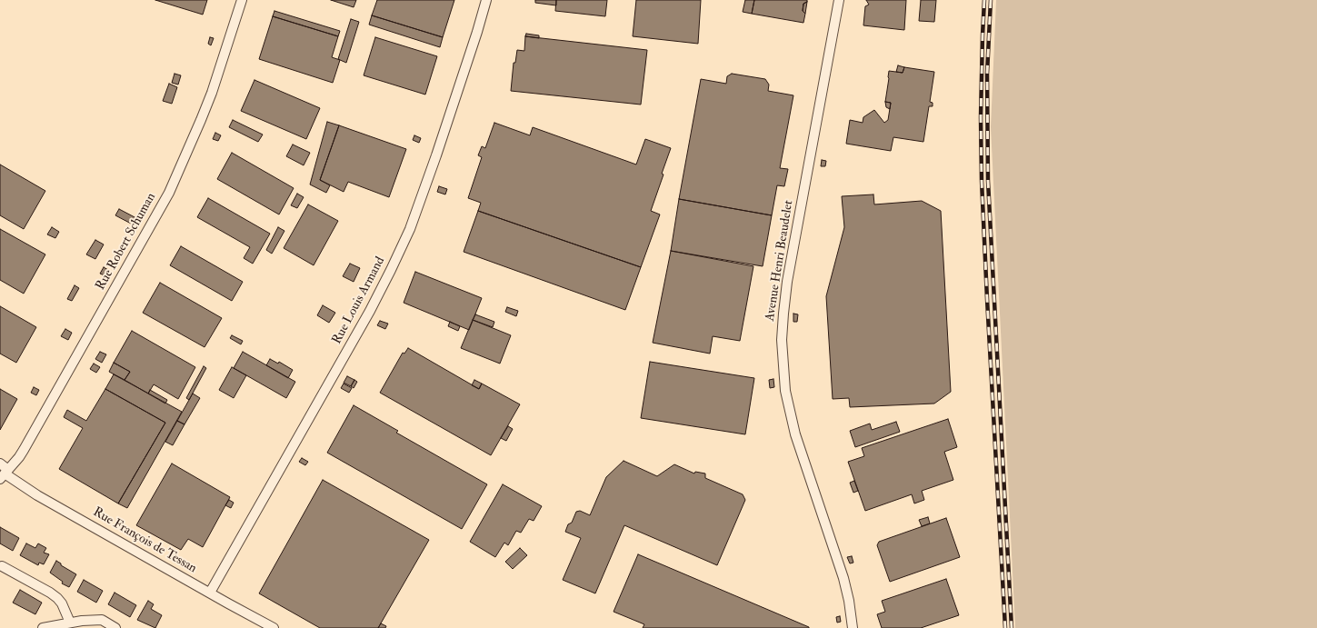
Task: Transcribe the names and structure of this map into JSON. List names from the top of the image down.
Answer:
{
  "streets": {
    "street": [
      "Rue Robert Schuman",
      "Avenue Henri Beaudelet",
      "Rue Louis Armand",
      "Rue François de Tessan"
    ]
  },
  "crossings": [
    ["Rue Robert Schuman", "Rue François de Tessan"],
    ["Rue Louis Armand", "Rue François de Tessan"]
  ]
}
